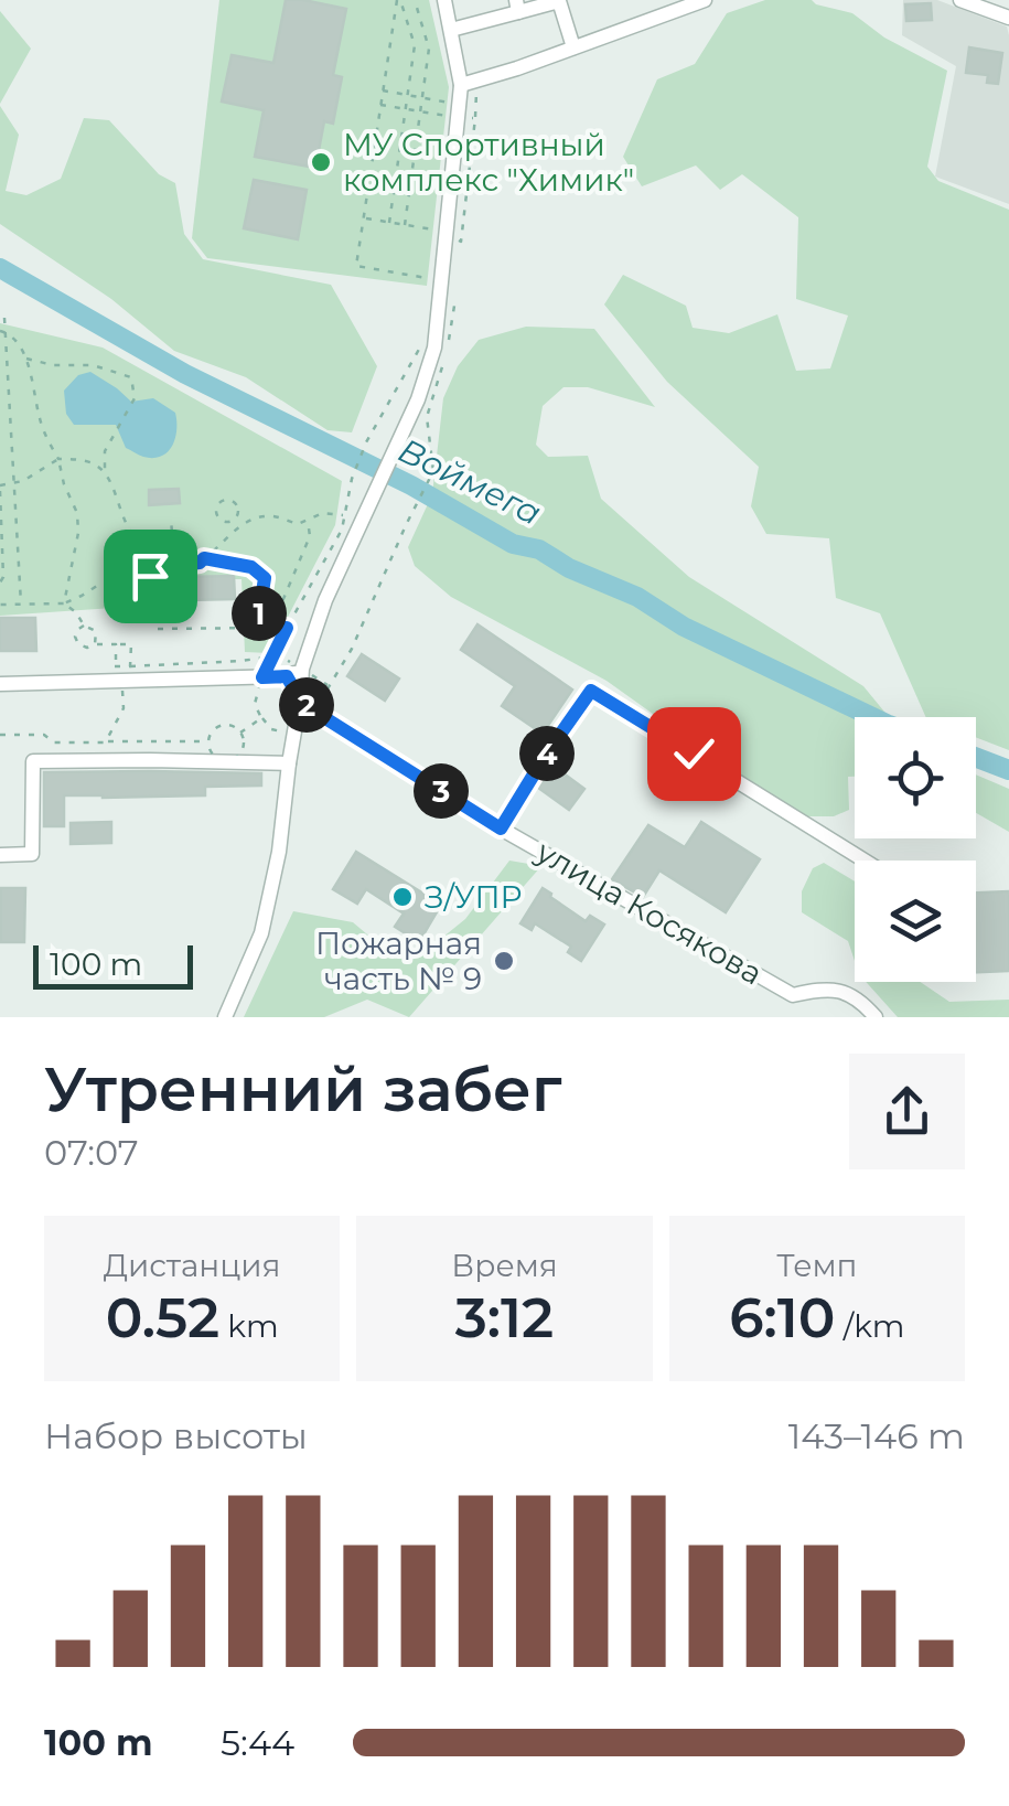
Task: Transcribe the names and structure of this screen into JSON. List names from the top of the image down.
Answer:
{
  "streets": {
    "street": ["улица Косякова"]
  },
  "water": ["Воймега"],
  "places": ["МУ Спортивный комплекс \"Химик\"", "З/УПР", "Пожарная часть № 9"],
  "scale_bar": "100 m",
  "page": {
    "pins": [
      "1",
      "2",
      "4",
      "3"
    ],
    "scale": "100 m",
    "heading": ["Утренний забег", "07:07"],
    "stats": [
      ["Дистанция", "0.52 km"],
      ["Время", "3:12"],
      ["Темп", "6:10 /km"]
    ],
    "chart": ["Набор высоты", "143–146 m"],
    "list": [
      {
        "name": "100 m",
        "note": "5:44"
      }
    ]
  }
}
